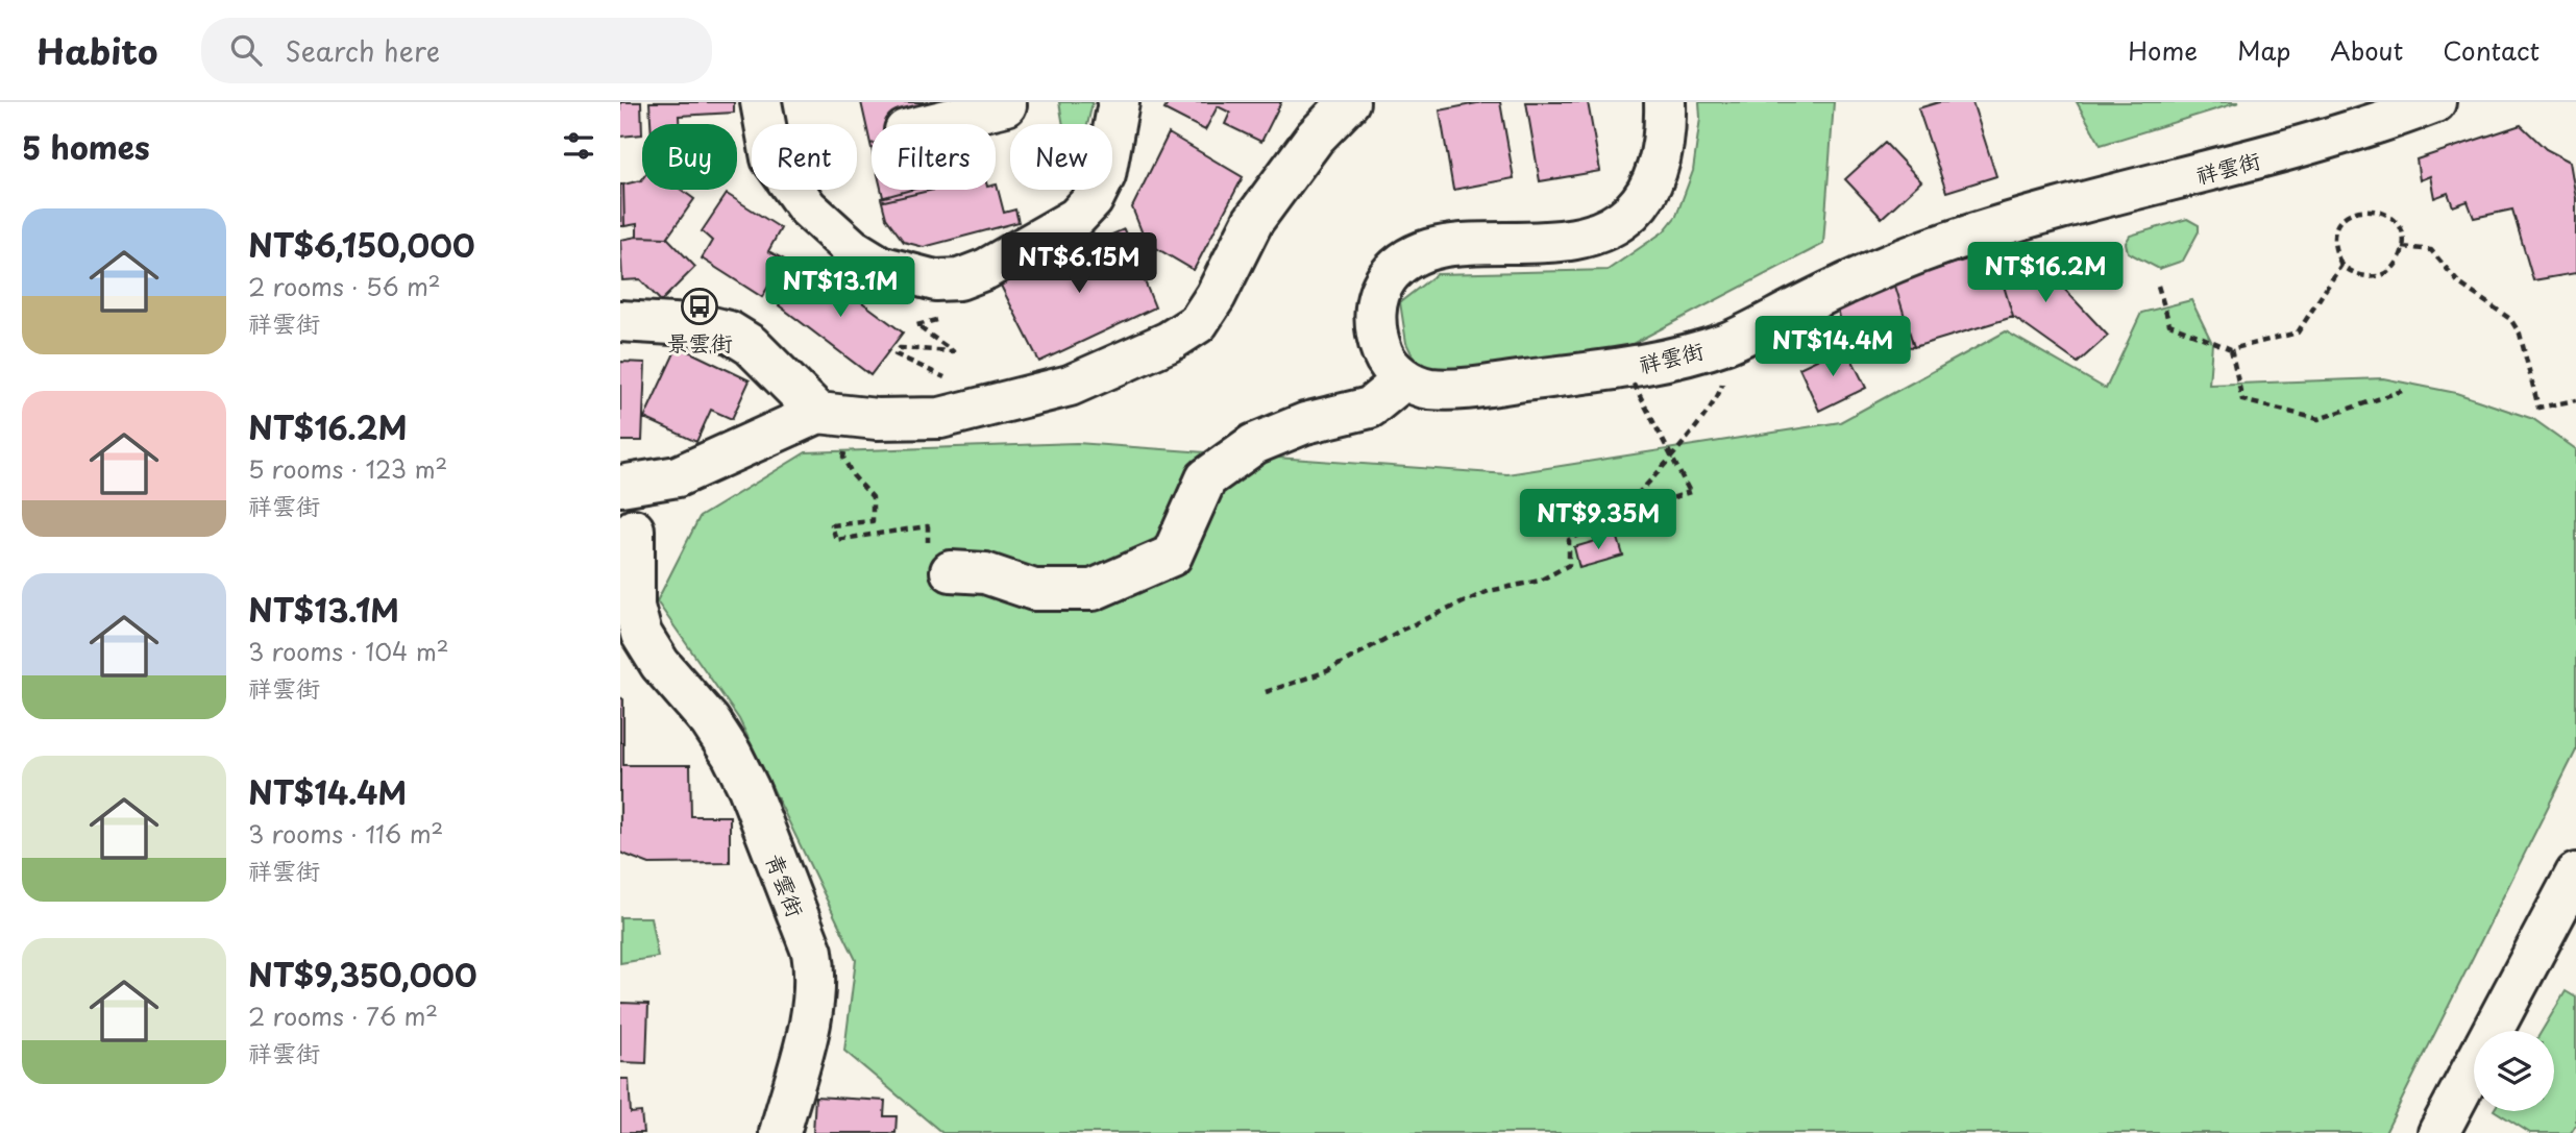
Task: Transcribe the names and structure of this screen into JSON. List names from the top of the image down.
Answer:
{
  "streets": {
    "street": ["祥雲街", "青雲街"]
  },
  "places": {
    "bus stop": ["景雲街"]
  },
  "page": {
    "header": "Habito",
    "search": "Search here",
    "nav": [
      "Home",
      "Map",
      "About",
      "Contact"
    ],
    "heading": "5 homes",
    "chip": [
      "Buy",
      "Rent",
      "Filters",
      "New"
    ],
    "list": [
      {
        "name": "NT$6,150,000",
        "note": "2 rooms · 56 m² · 祥雲街"
      },
      {
        "name": "NT$16.2M",
        "note": "5 rooms · 123 m² · 祥雲街"
      },
      {
        "name": "NT$13.1M",
        "note": "3 rooms · 104 m² · 祥雲街"
      },
      {
        "name": "NT$14.4M",
        "note": "3 rooms · 116 m² · 祥雲街"
      },
      {
        "name": "NT$9,350,000",
        "note": "2 rooms · 76 m² · 祥雲街"
      }
    ],
    "price": [
      "NT$6.15M",
      "NT$16.2M",
      "NT$13.1M",
      "NT$14.4M",
      "NT$9.35M"
    ]
  }
}
